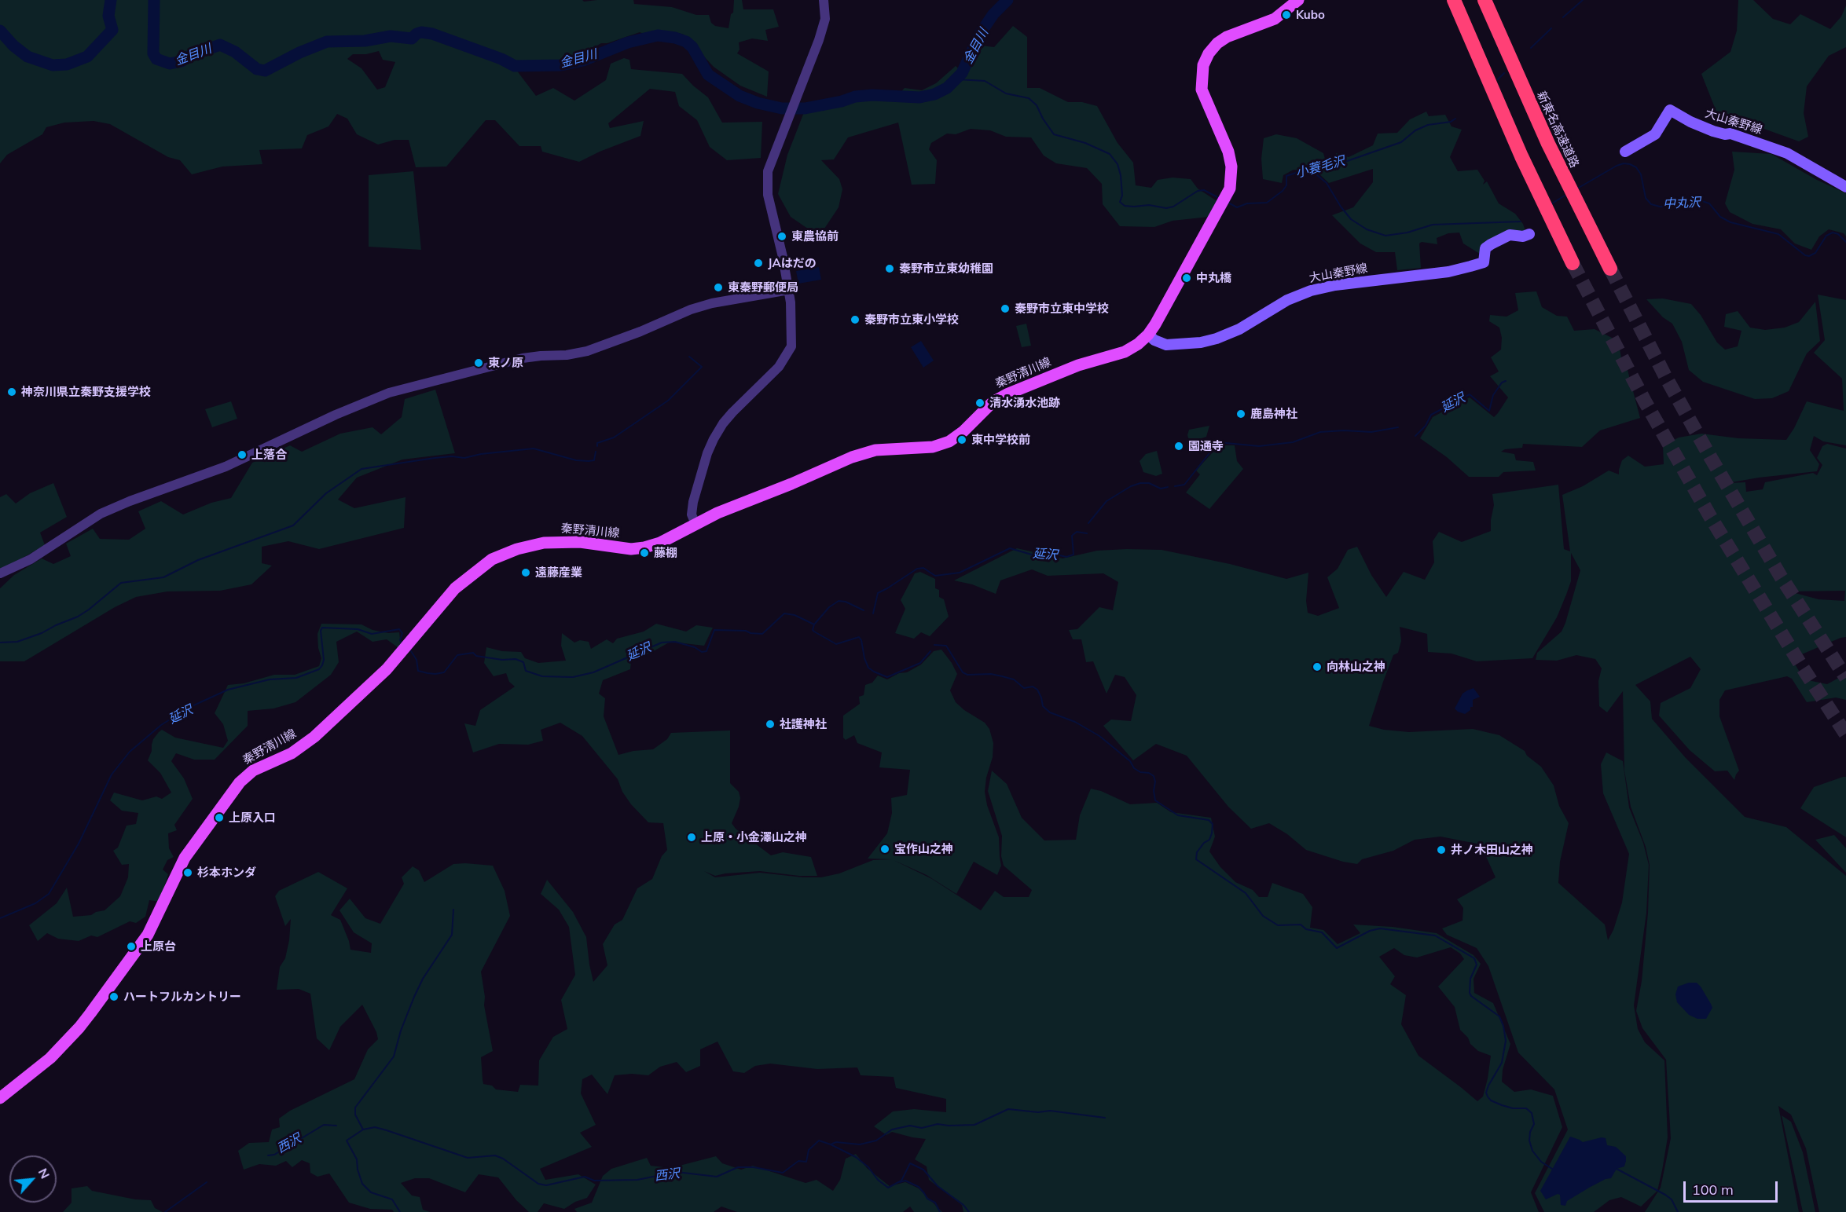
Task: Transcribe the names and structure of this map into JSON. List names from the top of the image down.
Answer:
{
  "streets": {
    "highway": ["新東名高速道路"],
    "main road": ["大山秦野線", "秦野清川線"]
  },
  "crossings": [
    ["大山秦野線", "秦野清川線"]
  ],
  "water": [
    "金目川",
    "小蓑毛沢",
    "中丸沢",
    "延沢",
    "西沢"
  ],
  "places": [
    "Kubo",
    "東農協前",
    "JAはだの",
    "秦野市立東幼稚園",
    "中丸橋",
    "東秦野郵便局",
    "秦野市立東中学校",
    "秦野市立東小学校",
    "東ノ原",
    "神奈川県立秦野支援学校",
    "清水湧水池跡",
    "鹿島神社",
    "東中学校前",
    "園通寺",
    "上落合",
    "藤棚",
    "遠藤産業",
    "向林山之神",
    "社護神社",
    "上原入口",
    "上原・小金澤山之神",
    "宝作山之神",
    "井ノ木田山之神",
    "杉本ホンダ",
    "上原台",
    "ハートフルカントリー"
  ],
  "scale_bar": "100 m",
  "north": "top right"
}
